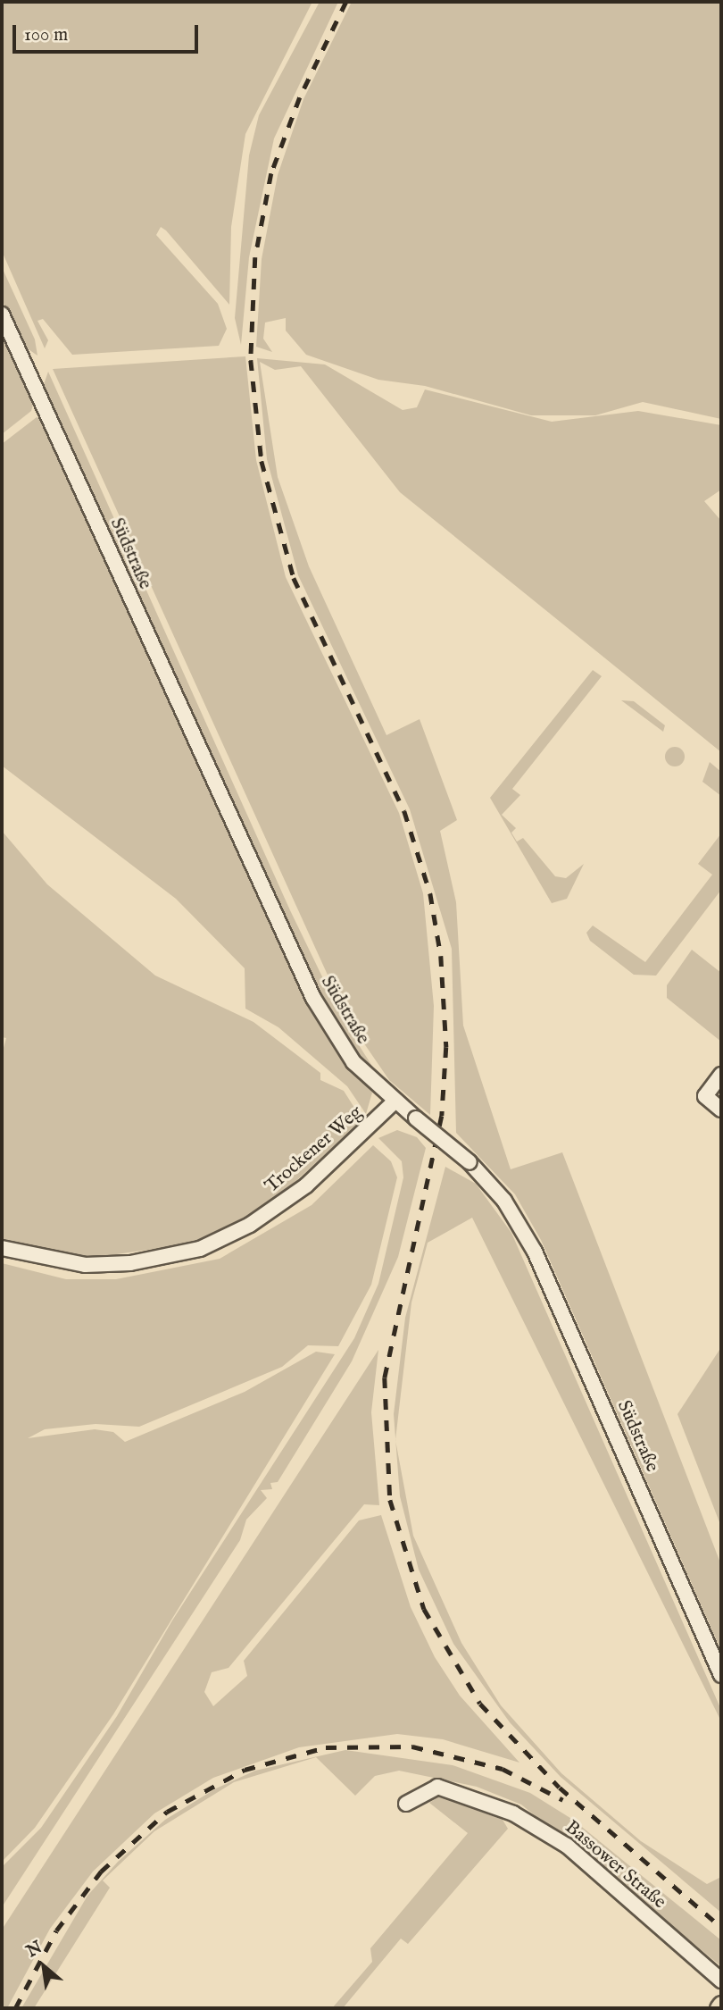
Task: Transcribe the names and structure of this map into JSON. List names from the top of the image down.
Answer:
{
  "streets": {
    "street": ["Südstraße", "Trockener Weg", "Bassower Straße"]
  },
  "crossings": [
    ["Südstraße", "Trockener Weg"]
  ],
  "scale_bar": "100 m",
  "north": "top left"
}
